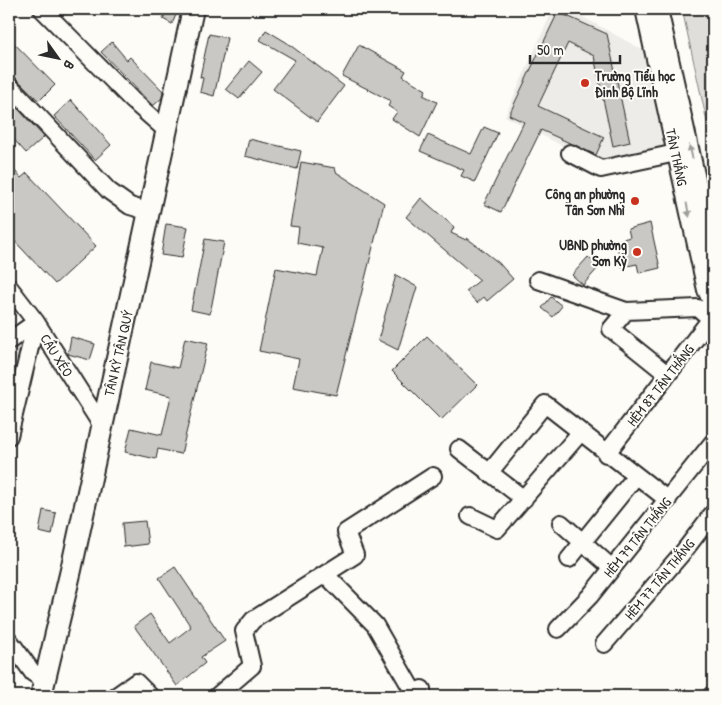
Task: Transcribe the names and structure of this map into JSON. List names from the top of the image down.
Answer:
{
  "streets": {
    "main road": ["TÂN KỲ TÂN QUÝ"],
    "street": [
      "TÂN THẮNG",
      "CẦU XÉO",
      "HẺM 87 TÂN THẮNG",
      "HẺM 79 TÂN THẮNG",
      "HẺM 77 TÂN THẮNG"
    ]
  },
  "crossings": [
    ["TÂN THẮNG", "HẺM 87 TÂN THẮNG"],
    ["TÂN KỲ TÂN QUÝ", "CẦU XÉO"]
  ],
  "places": ["Trường Tiểu học Đinh Bộ Lĩnh", "Công an phường Tân Sơn Nhì", "UBND phường Sơn Kỳ"],
  "scale_bar": "50 m",
  "north": "bottom right"
}
